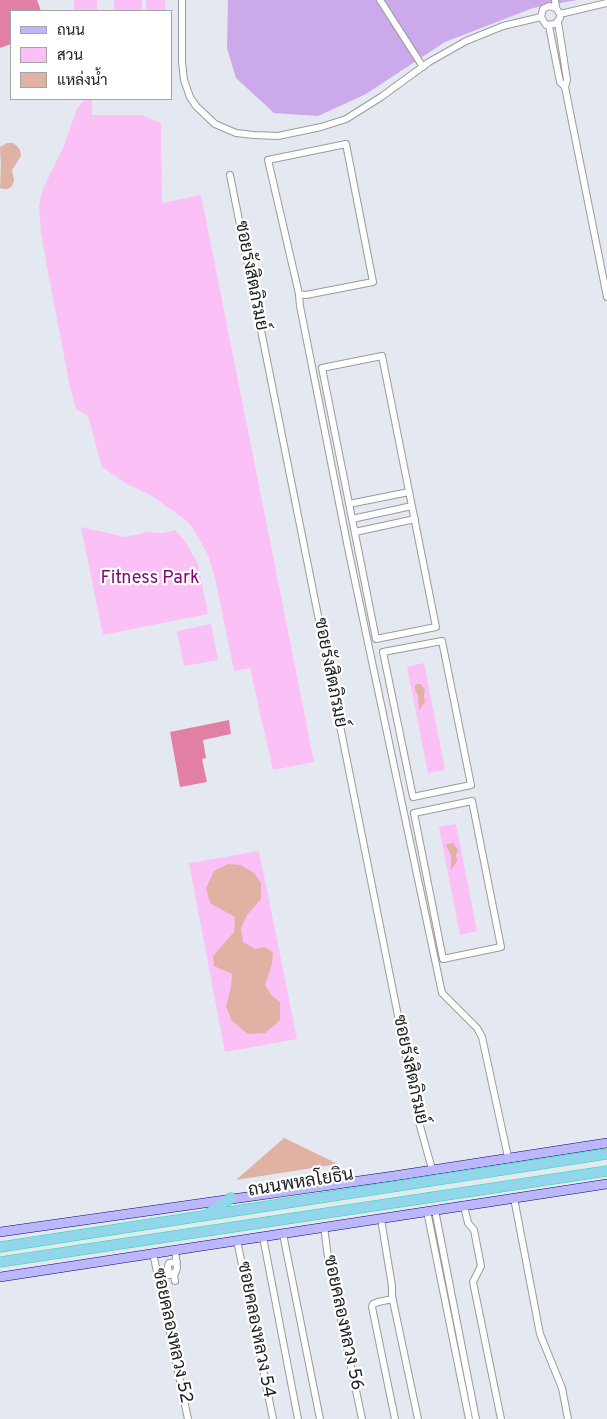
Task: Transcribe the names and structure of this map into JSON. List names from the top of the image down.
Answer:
{
  "streets": {
    "highway": ["ถนนพหลโยธิน"],
    "street": [
      "ซอยรังสิตภิรมย์",
      "ซอยคลองหลวง 56",
      "ซอยคลองหลวง 54",
      "ซอยคลองหลวง 52"
    ]
  },
  "crossings": [
    ["ซอยรังสิตภิรมย์", "ถนนพหลโยธิน"]
  ],
  "parks": ["Fitness Park"],
  "legend": ["ถนน", "สวน", "แหล่งน้ำ"]
}
